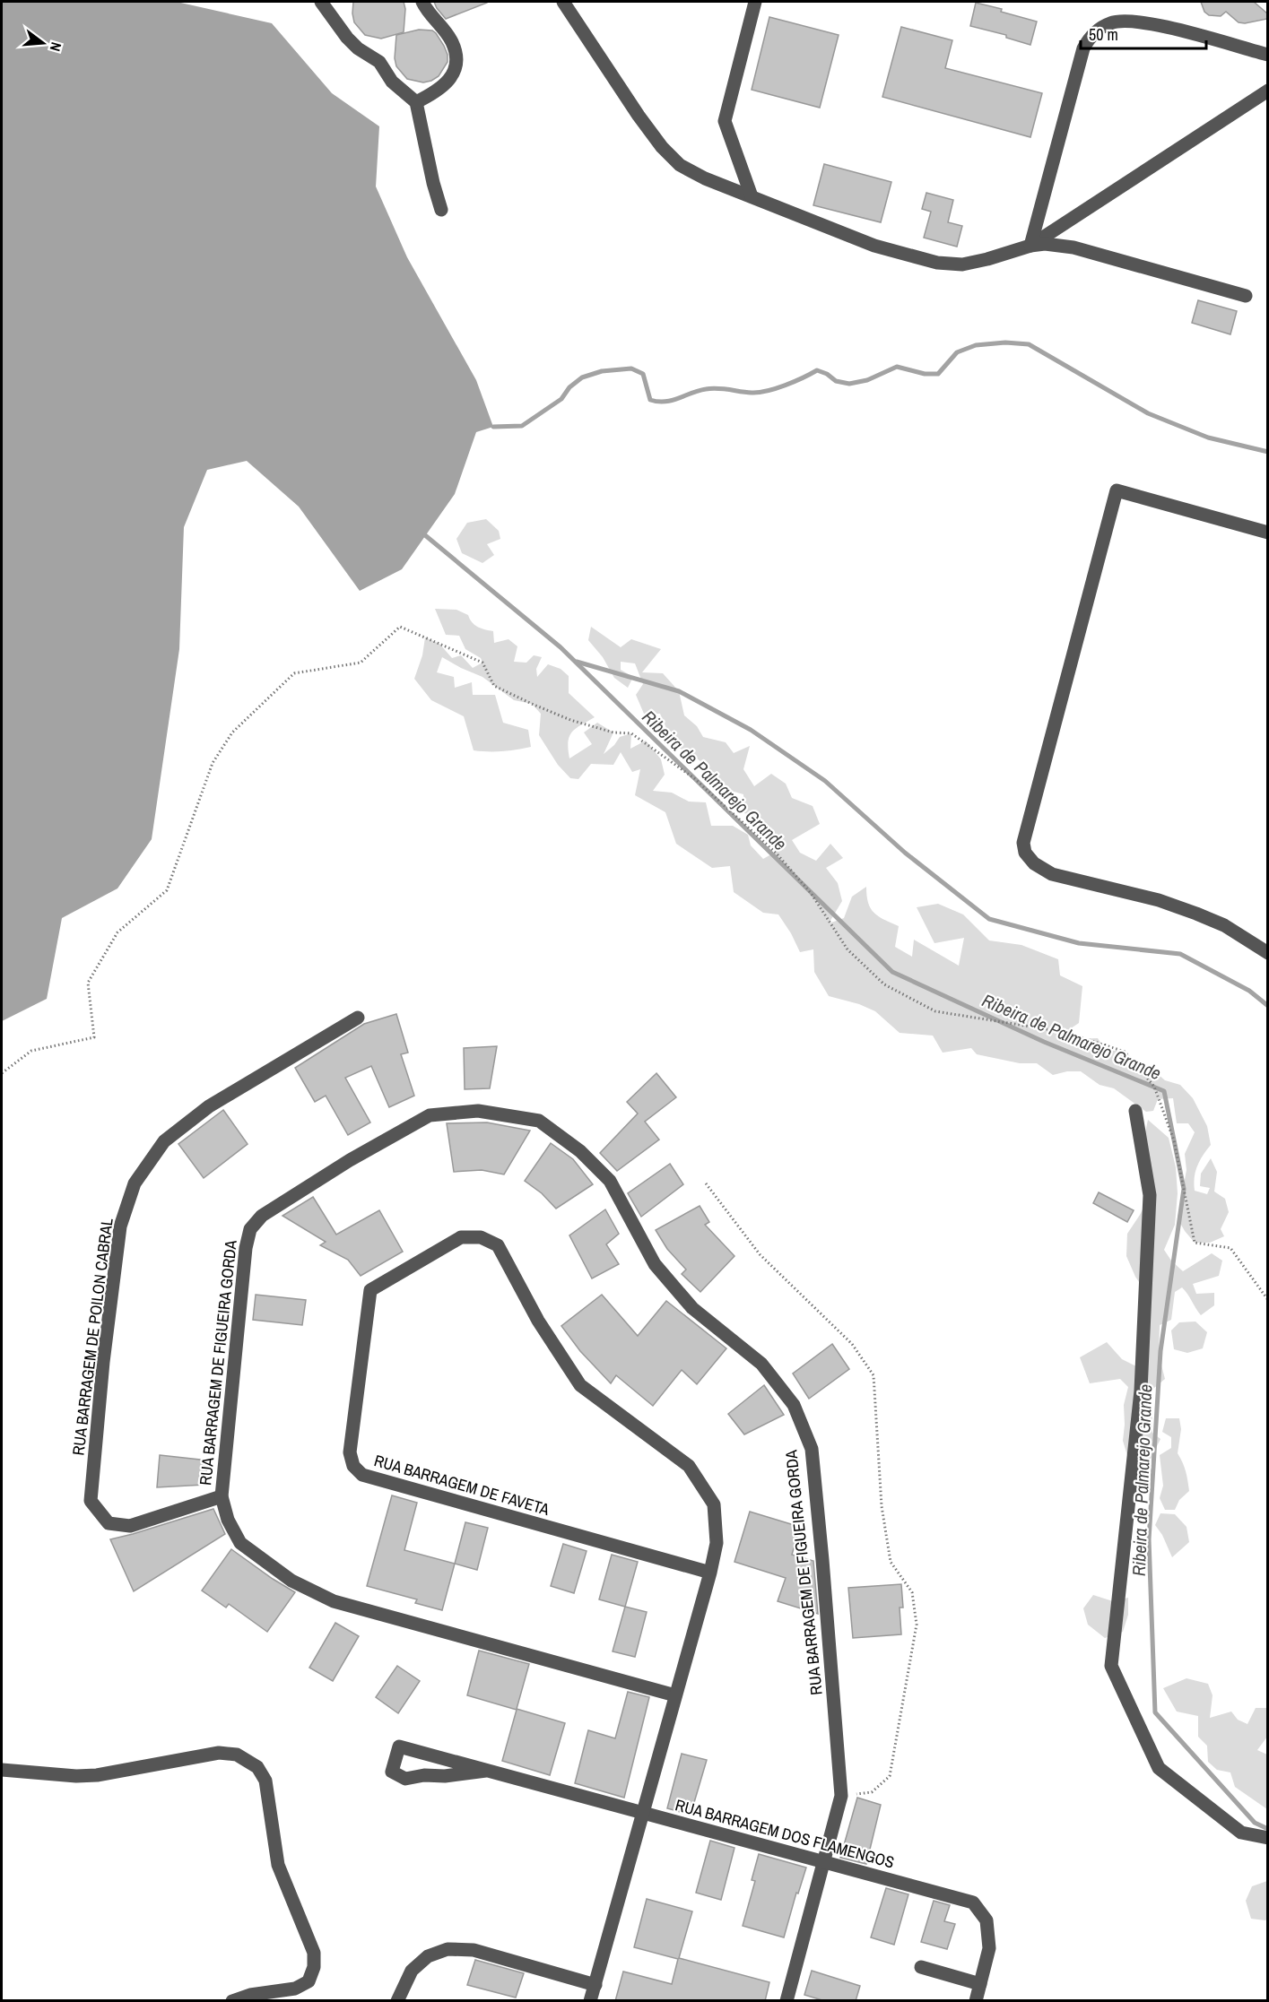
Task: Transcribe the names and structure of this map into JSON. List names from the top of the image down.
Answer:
{
  "streets": {
    "street": [
      "RUA BARRAGEM DE POILON CABRAL",
      "RUA BARRAGEM DE FIGUEIRA GORDA",
      "RUA BARRAGEM DE FAVETA",
      "RUA BARRAGEM DOS FLAMENGOS"
    ]
  },
  "crossings": [
    ["RUA BARRAGEM DE POILON CABRAL", "RUA BARRAGEM DE FIGUEIRA GORDA"],
    ["RUA BARRAGEM DE FIGUEIRA GORDA", "RUA BARRAGEM DE FAVETA"],
    ["RUA BARRAGEM DE FIGUEIRA GORDA", "RUA BARRAGEM DOS FLAMENGOS"],
    ["RUA BARRAGEM DE FAVETA", "RUA BARRAGEM DOS FLAMENGOS"]
  ],
  "water": ["Ribeira de Palmarejo Grande"],
  "scale_bar": "50 m",
  "north": "right"
}
